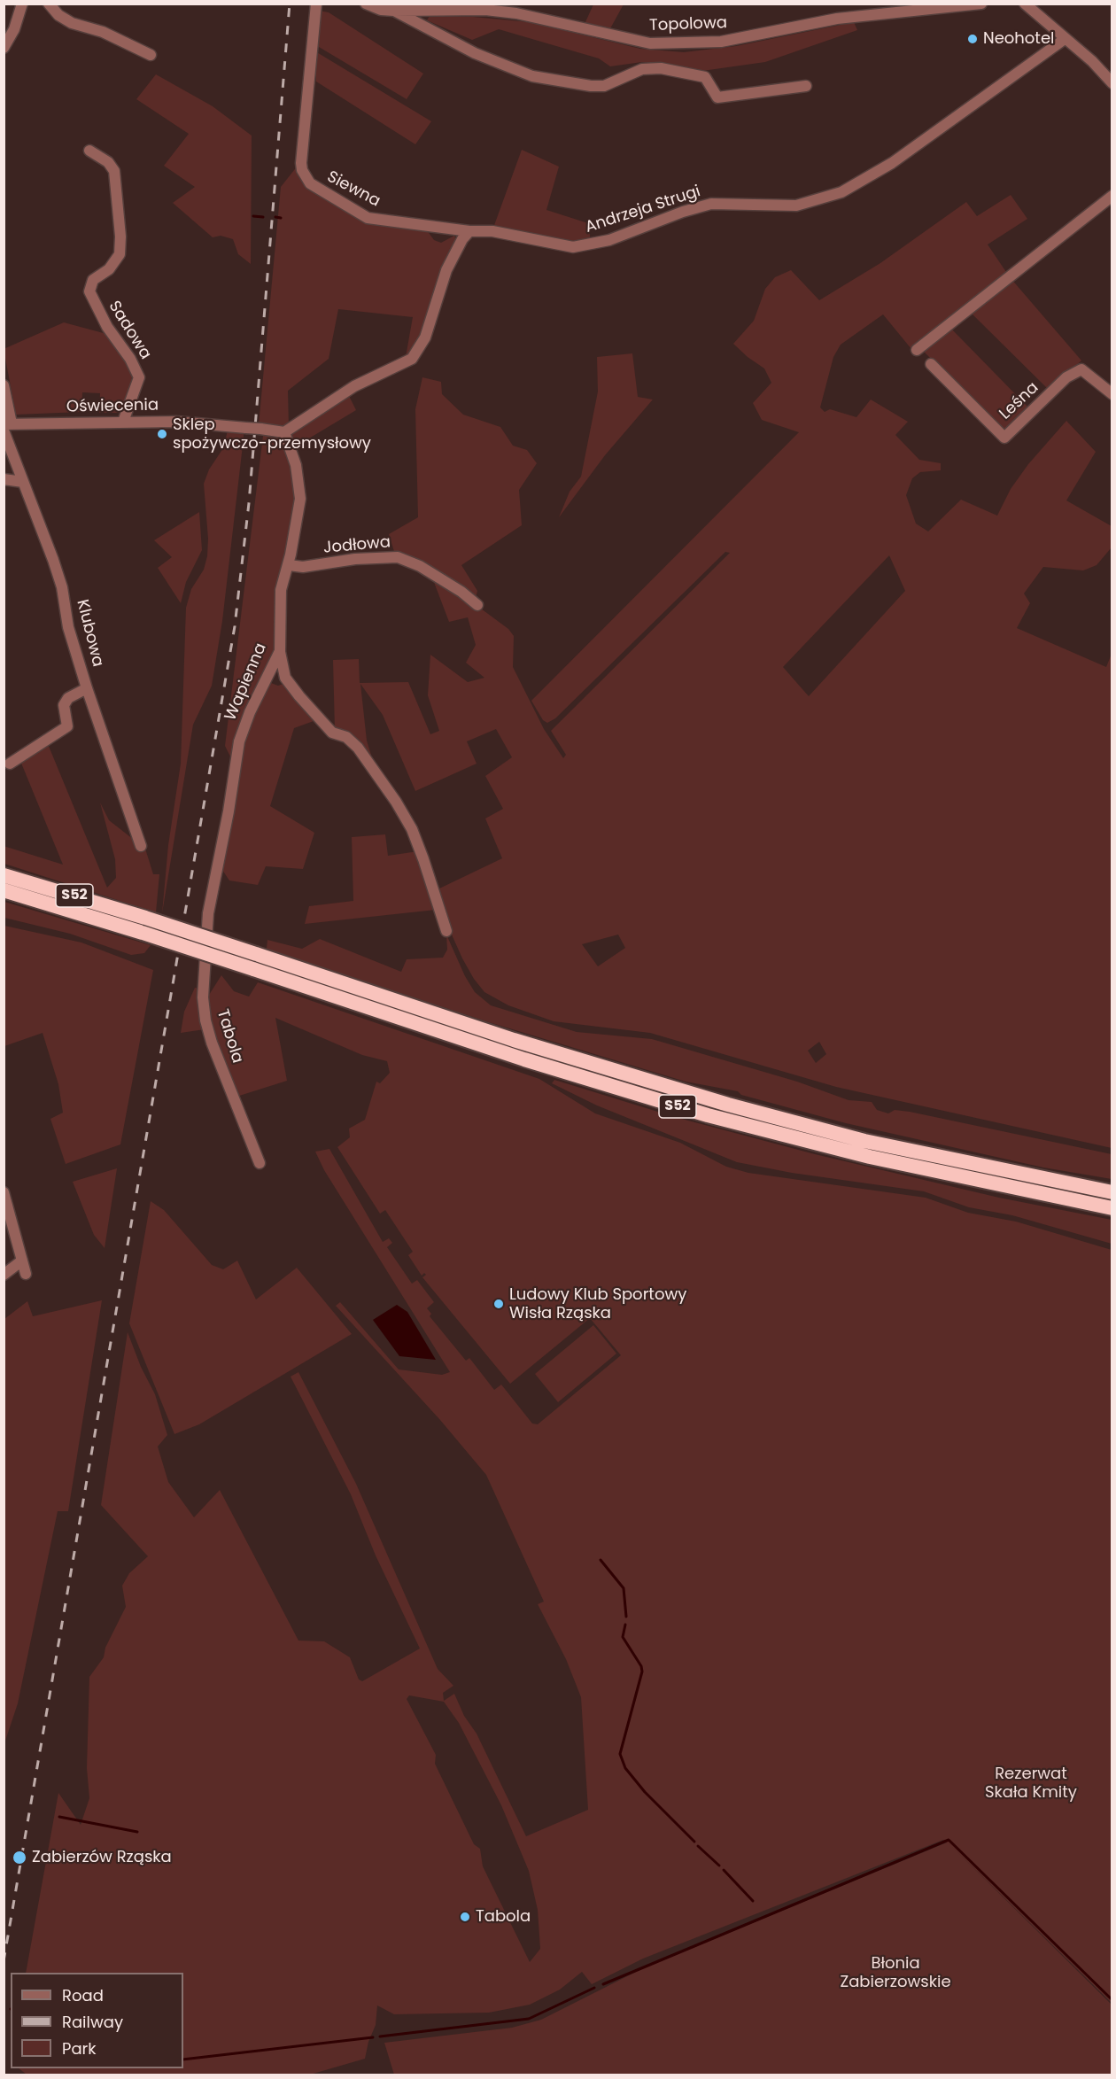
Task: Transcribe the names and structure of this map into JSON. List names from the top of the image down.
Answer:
{
  "streets": {
    "highway": ["S52"],
    "street": [
      "Topolowa",
      "Siewna",
      "Andrzeja Strugi",
      "Sadowa",
      "Leśna",
      "Oświecenia",
      "Jodłowa",
      "Klubowa",
      "Wapienna",
      "Tabola"
    ]
  },
  "crossings": [
    ["Siewna", "Andrzeja Strugi"],
    ["Sadowa", "Oświecenia"],
    ["Oświecenia", "Klubowa"],
    ["Oświecenia", "Wapienna"],
    ["Jodłowa", "Wapienna"],
    ["Wapienna", "Tabola"]
  ],
  "parks": ["Rezerwat Skała Kmity", "Błonia Zabierzowskie"],
  "places": [
    "Neohotel",
    "Sklep spożywczo-przemysłowy",
    "Ludowy Klub Sportowy Wisła Rząska",
    "Zabierzów Rząska",
    "Tabola"
  ],
  "legend": ["Road", "Railway", "Park"]
}
